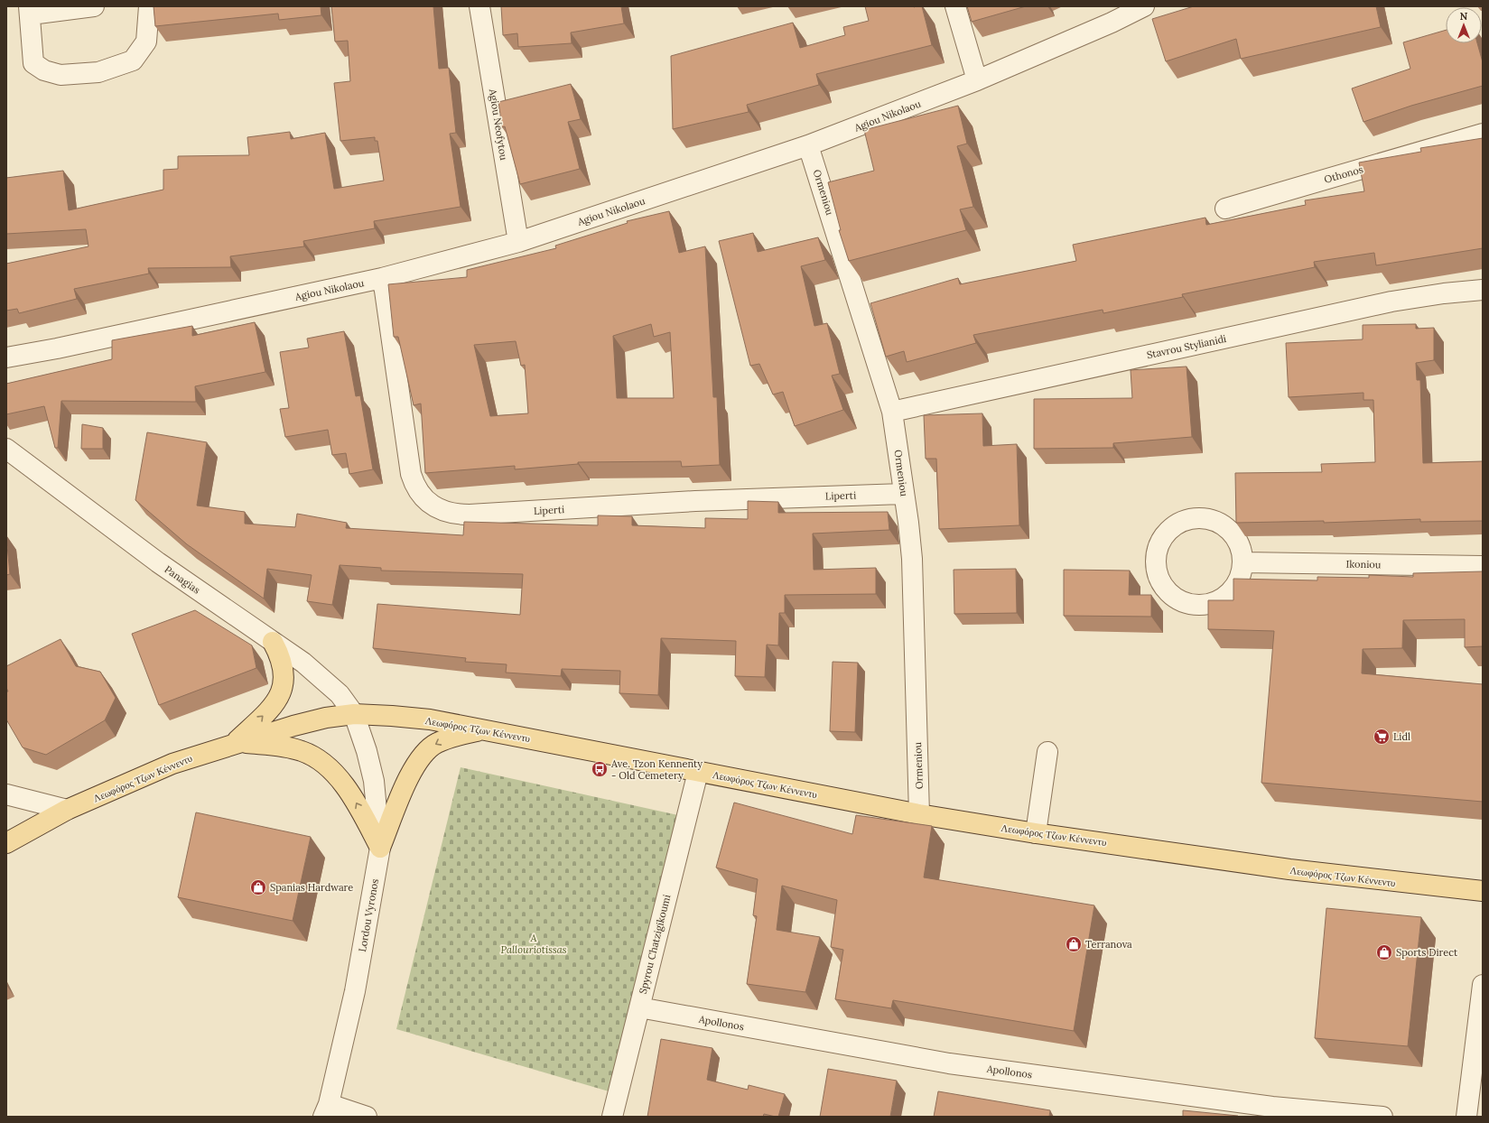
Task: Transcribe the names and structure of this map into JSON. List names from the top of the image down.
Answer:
{
  "streets": {
    "main road": ["Λεωφόρος Τζων Κέννεντυ"],
    "street": [
      "Agiou Nikolaou",
      "Agiou Neofytou",
      "Othonos",
      "Ormeniou",
      "Stavrou Stylianidi",
      "Liperti",
      "Ikoniou",
      "Panagias",
      "Lordou Vyronos",
      "Spyrou Chatzigikoumi",
      "Apollonos"
    ]
  },
  "crossings": [
    ["Agiou Nikolaou", "Agiou Neofytou"],
    ["Agiou Nikolaou", "Ormeniou"],
    ["Agiou Nikolaou", "Liperti"],
    ["Ormeniou", "Stavrou Stylianidi"],
    ["Ormeniou", "Liperti"],
    ["Ormeniou", "Λεωφόρος Τζων Κέννεντυ"],
    ["Panagias", "Λεωφόρος Τζων Κέννεντυ"],
    ["Panagias", "Lordou Vyronos"],
    ["Λεωφόρος Τζων Κέννεντυ", "Lordou Vyronos"],
    ["Λεωφόρος Τζων Κέννεντυ", "Spyrou Chatzigikoumi"],
    ["Spyrou Chatzigikoumi", "Apollonos"]
  ],
  "parks": ["A Pallouriotissas"],
  "places": {
    "supermarket": ["Lidl"],
    "bus stop": ["Ave. Tzon Kennenty - Old Cemetery"],
    "shop": ["Spanias Hardware", "Terranova", "Sports Direct"]
  },
  "north": "top"
}
